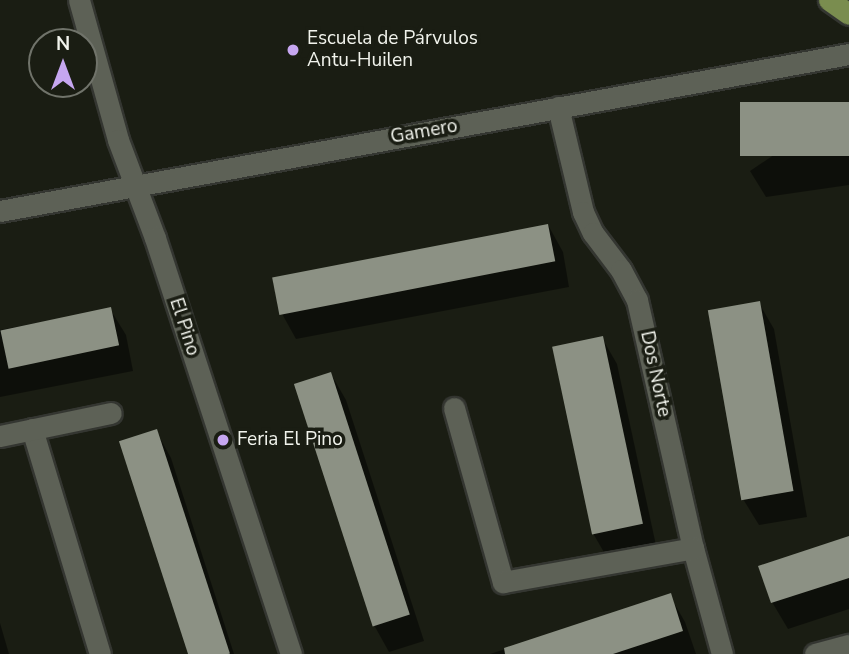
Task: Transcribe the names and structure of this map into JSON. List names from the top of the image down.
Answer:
{
  "streets": {
    "street": ["Gamero", "El Pino", "Dos Norte"]
  },
  "crossings": [
    ["Gamero", "El Pino"],
    ["Gamero", "Dos Norte"]
  ],
  "places": ["Escuela de Párvulos Antu-Huilen", "Feria El Pino"],
  "north": "top"
}
